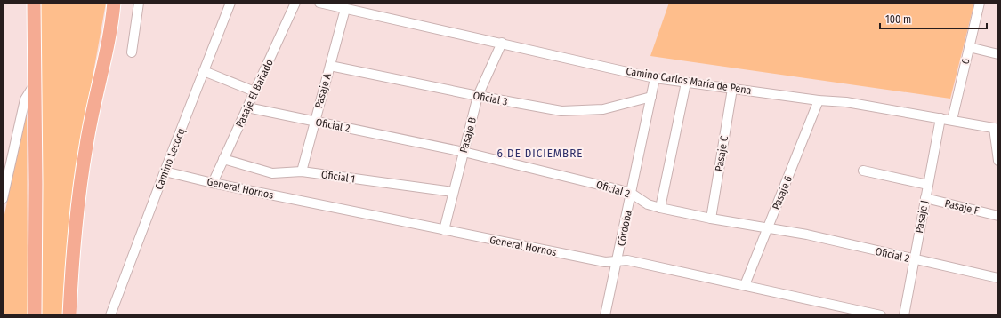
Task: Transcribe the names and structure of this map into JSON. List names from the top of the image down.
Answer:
{
  "streets": {
    "street": [
      "6",
      "Camino Carlos María de Pena",
      "Pasaje A",
      "Pasaje El Bañado",
      "Oficial 3",
      "Oficial 2",
      "Pasaje B",
      "Pasaje C",
      "Camino Lecocq",
      "Oficial 1",
      "General Hornos",
      "Pasaje 6",
      "Pasaje F",
      "Pasaje J",
      "Córdoba"
    ]
  },
  "crossings": [
    ["6", "Camino Carlos María de Pena"],
    ["Camino Carlos María de Pena", "Pasaje A"],
    ["Camino Carlos María de Pena", "Pasaje B"],
    ["Camino Carlos María de Pena", "Pasaje C"],
    ["Camino Carlos María de Pena", "Pasaje 6"],
    ["Camino Carlos María de Pena", "Pasaje J"],
    ["Camino Carlos María de Pena", "Córdoba"],
    ["Pasaje A", "Oficial 3"],
    ["Pasaje A", "Oficial 2"],
    ["Pasaje A", "Oficial 1"],
    ["Pasaje El Bañado", "Oficial 2"],
    ["Pasaje El Bañado", "Oficial 1"],
    ["Pasaje El Bañado", "General Hornos"],
    ["Oficial 3", "Pasaje B"],
    ["Oficial 3", "Córdoba"],
    ["Oficial 2", "Pasaje B"],
    ["Oficial 2", "Pasaje C"],
    ["Oficial 2", "Pasaje 6"],
    ["Oficial 2", "Pasaje J"],
    ["Oficial 2", "Córdoba"],
    ["Pasaje B", "Oficial 1"],
    ["Pasaje B", "General Hornos"],
    ["Camino Lecocq", "General Hornos"],
    ["General Hornos", "Pasaje 6"],
    ["General Hornos", "Córdoba"],
    ["Pasaje F", "Pasaje J"]
  ],
  "districts": ["6 DE DICIEMBRE"],
  "scale_bar": "100 m"
}
